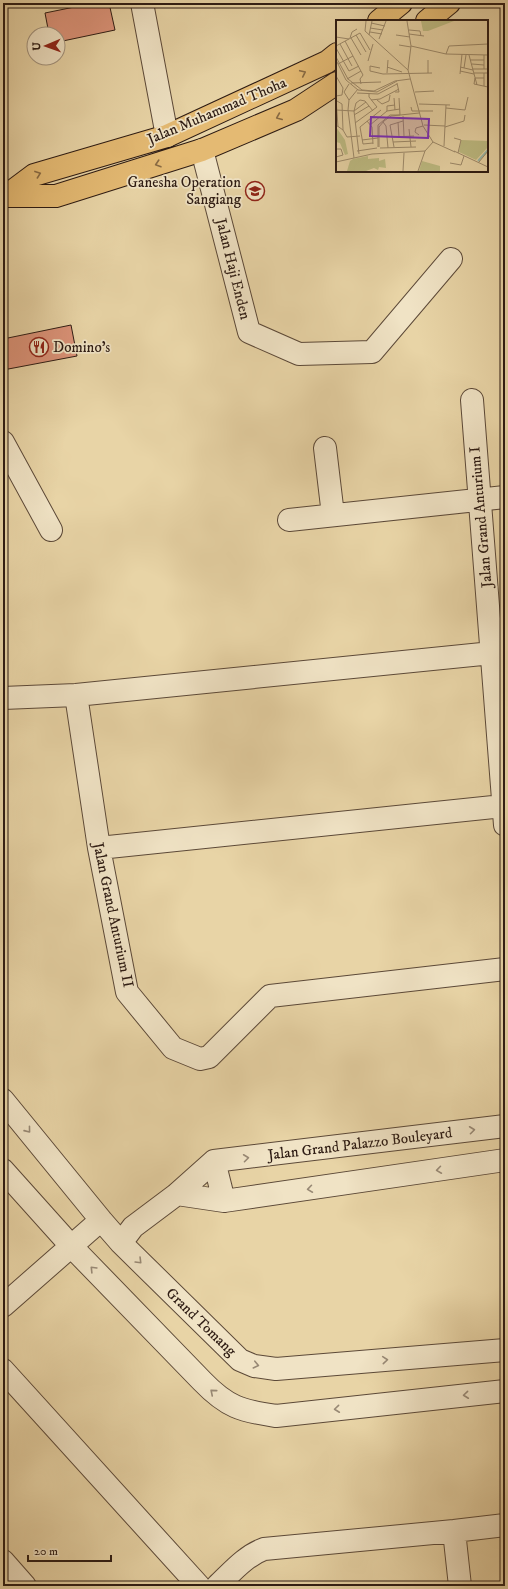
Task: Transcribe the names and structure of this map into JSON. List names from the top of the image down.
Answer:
{
  "streets": {
    "main road": ["Jalan Muhammad Thoha"],
    "street": [
      "Jalan Haji Enden",
      "Jalan Grand Anturium I",
      "Jalan Grand Anturium II",
      "Jalan Grand Palazzo Bouleyard",
      "Grand Tomang"
    ]
  },
  "crossings": [
    ["Jalan Muhammad Thoha", "Jalan Haji Enden"]
  ],
  "places": {
    "school or university": ["Ganesha Operation Sangiang"],
    "restaurant": ["Domino's"]
  },
  "scale_bar": "20 m",
  "north": "left"
}
